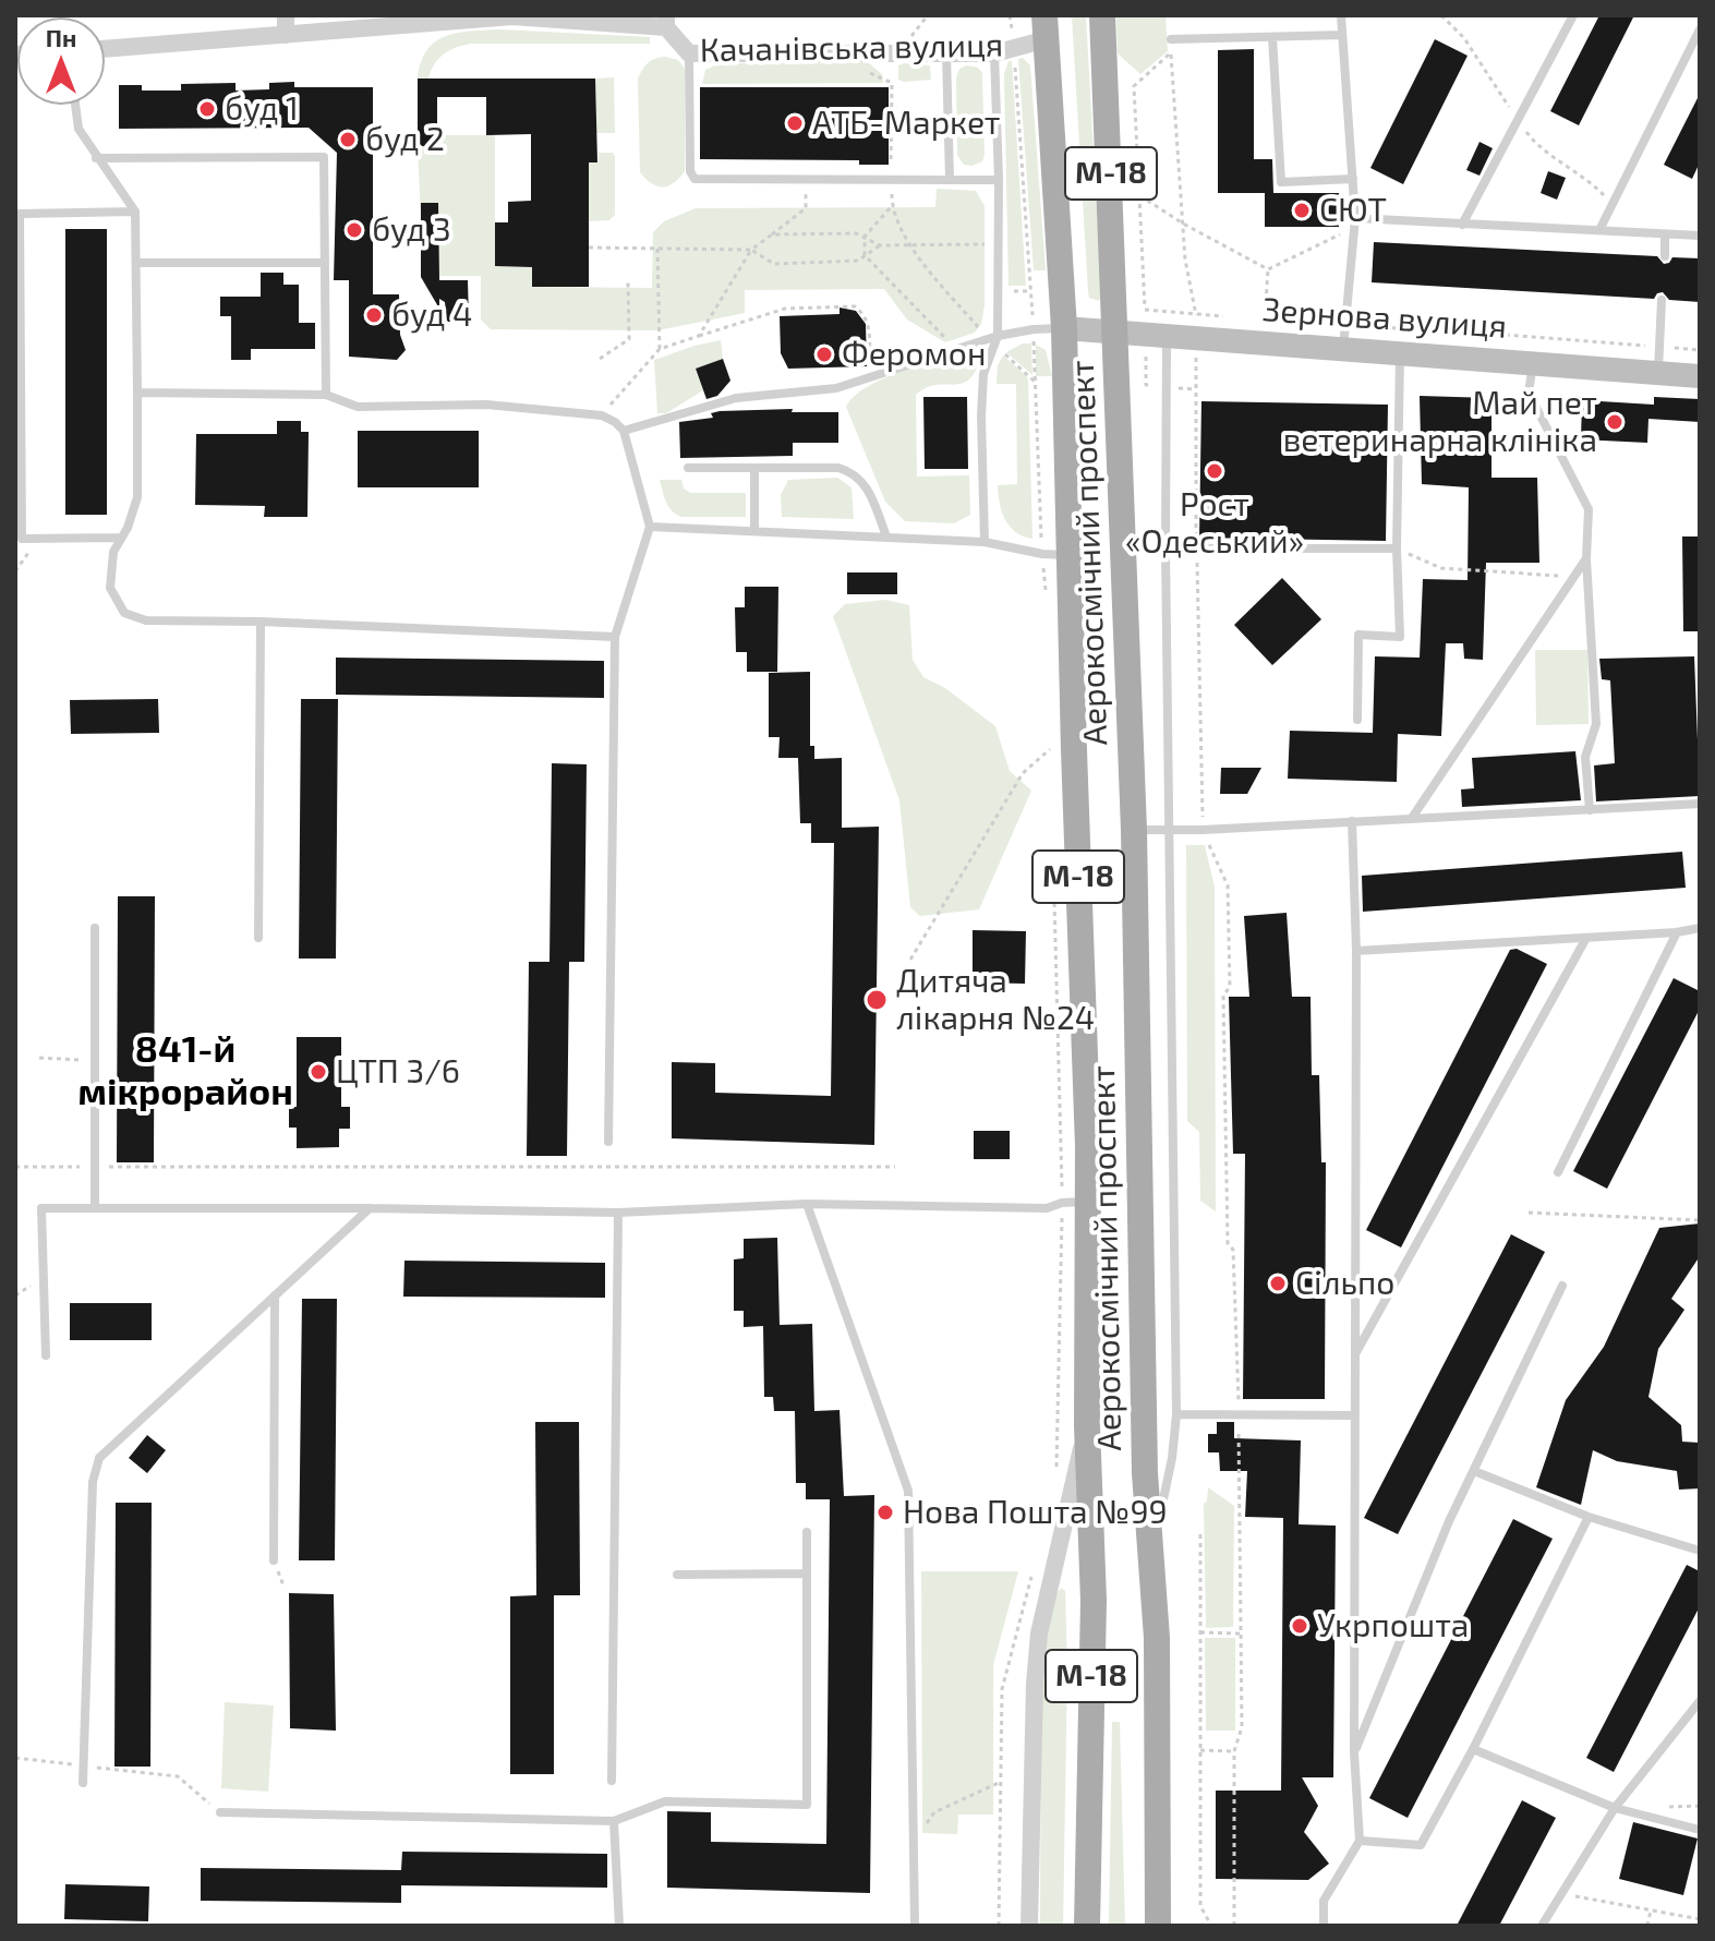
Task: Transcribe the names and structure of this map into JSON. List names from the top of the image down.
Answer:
{
  "streets": {
    "main road": ["М-18", "Аерокосмічний проспект"],
    "street": ["Качанівська вулиця", "Зернова вулиця"]
  },
  "crossings": [
    ["Качанівська вулиця", "Аерокосмічний проспект"],
    ["Зернова вулиця", "Аерокосмічний проспект"]
  ],
  "districts": ["841-й мікрорайон"],
  "places": [
    "буд 1",
    "АТБ-Маркет",
    "буд 2",
    "СЮТ",
    "буд 3",
    "буд 4",
    "Феромон",
    "Май пет ветеринарна клініка",
    "Рост «Одеський»",
    "Дитяча лікарня №24",
    "ЦТП 3/6",
    "Сільпо",
    "Нова Пошта №99",
    "Укрпошта"
  ],
  "north": "top"
}
